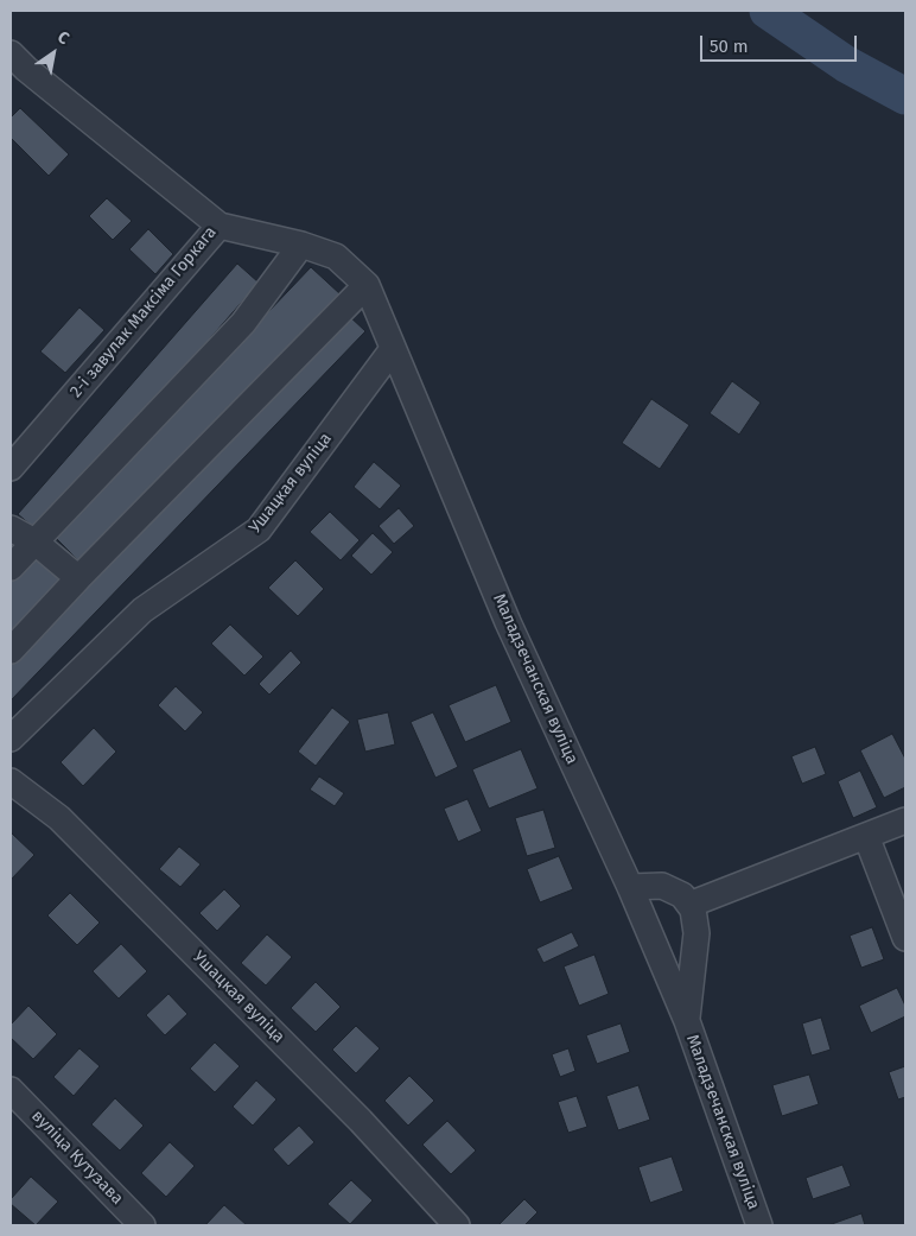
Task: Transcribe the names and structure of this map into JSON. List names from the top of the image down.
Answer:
{
  "streets": {
    "street": [
      "2-і завулак Максіма Горкага",
      "Ушацкая вуліца",
      "Маладзечанская вуліца",
      "вуліца Кутузава"
    ]
  },
  "crossings": [
    ["2-і завулак Максіма Горкага", "Маладзечанская вуліца"],
    ["Ушацкая вуліца", "Маладзечанская вуліца"]
  ],
  "scale_bar": "50 m",
  "north": "top right"
}
